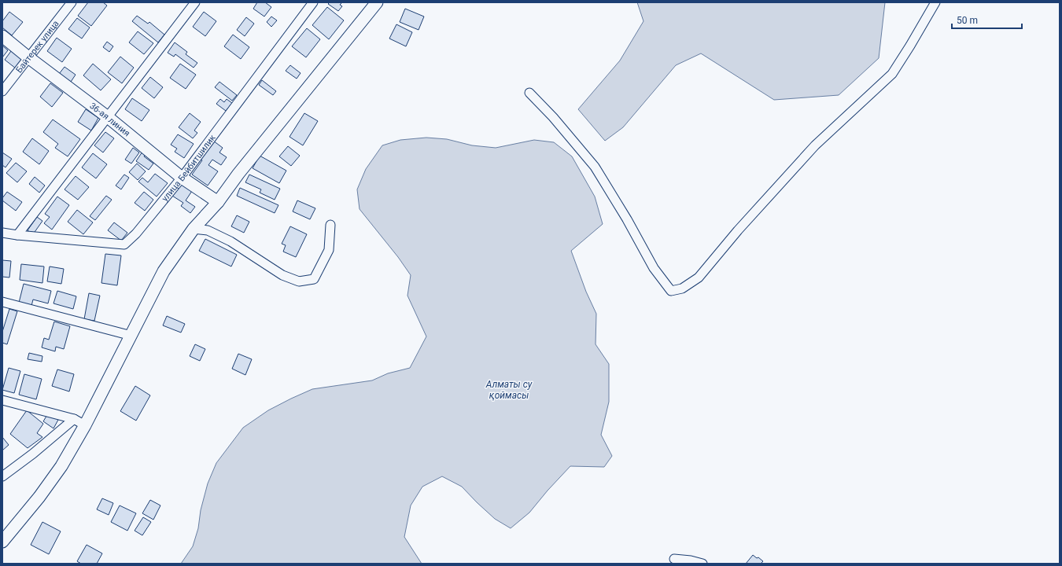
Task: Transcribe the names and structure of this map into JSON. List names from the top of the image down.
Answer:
{
  "streets": {
    "street": ["Байтерек улица", "36-ая линия", "улица Бейбитшилик"]
  },
  "crossings": [
    ["Байтерек улица", "36-ая линия"],
    ["36-ая линия", "улица Бейбитшилик"]
  ],
  "water": ["Алматы су қоймасы"],
  "scale_bar": "50 m"
}
